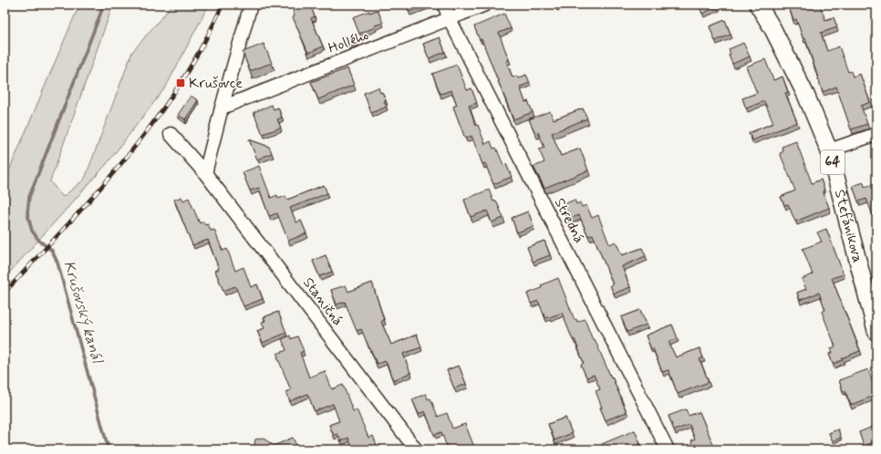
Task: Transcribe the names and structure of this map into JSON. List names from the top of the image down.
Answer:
{
  "streets": {
    "main road": ["64", "Štefánikova"],
    "street": ["Hollého", "Stredná", "Staničná"]
  },
  "crossings": [
    ["Hollého", "Stredná"]
  ],
  "water": ["Krušovský kanál"],
  "places": {
    "transit": ["Krušovce"]
  }
}
